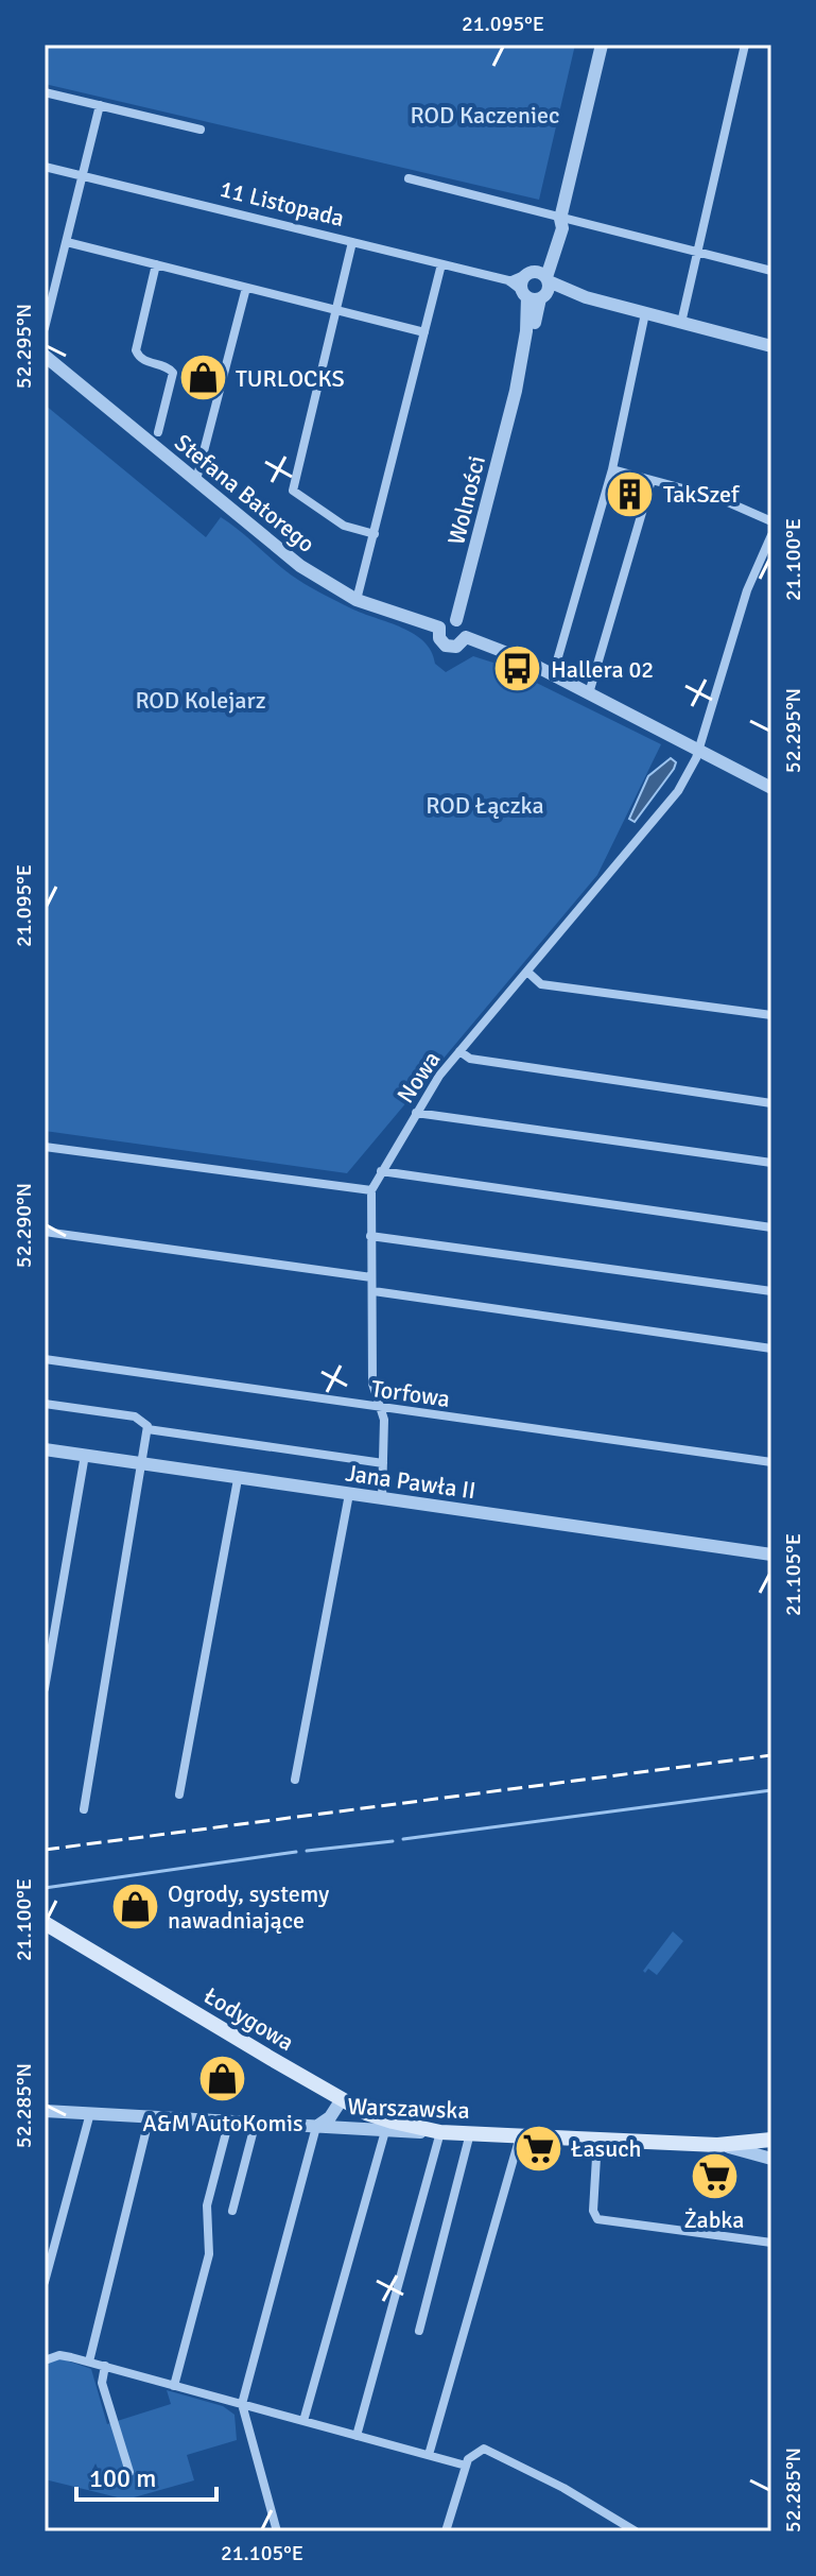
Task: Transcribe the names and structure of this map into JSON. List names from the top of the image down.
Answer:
{
  "streets": {
    "main road": ["Łodygowa", "Warszawska"],
    "street": [
      "11 Listopada",
      "Stefana Batorego",
      "Wolności",
      "Nowa",
      "Torfowa",
      "Jana Pawła II"
    ]
  },
  "crossings": [
    ["11 Listopada", "Wolności"],
    ["Stefana Batorego", "Wolności"],
    ["Nowa", "Torfowa"],
    ["Nowa", "Jana Pawła II"],
    ["Łodygowa", "Warszawska"]
  ],
  "parks": ["ROD Kaczeniec", "ROD Kolejarz", "ROD Łączka"],
  "places": {
    "shop": ["TURLOCKS", "Ogrody, systemy nawadniające", "A&M AutoKomis"],
    "building": ["TakSzef"],
    "bus stop": ["Hallera 02"],
    "supermarket": ["Łasuch", "Żabka"]
  },
  "scale_bar": "100 m",
  "coordinates": [
    "21.095°E",
    "52.295°N",
    "21.100°E",
    "52.290°N",
    "21.105°E",
    "52.285°N"
  ]
}
